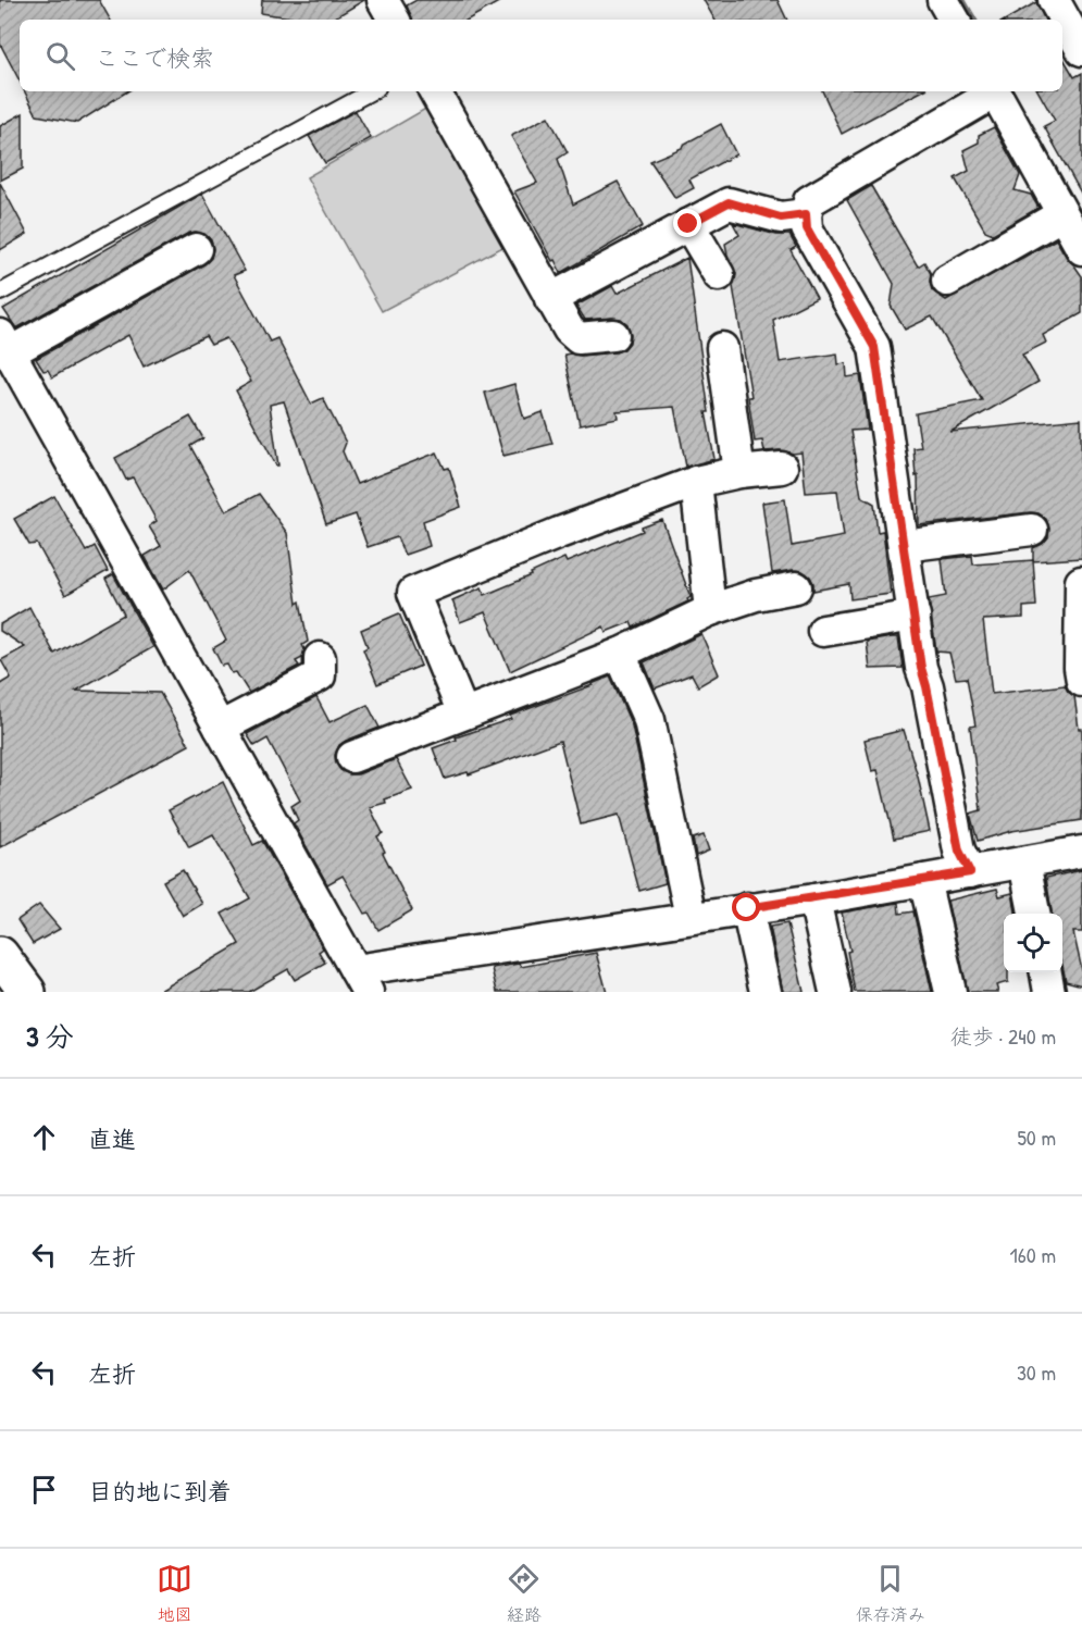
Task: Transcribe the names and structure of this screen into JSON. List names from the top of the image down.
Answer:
{
  "page": {
    "search": "ここで検索",
    "heading": ["3 分", "徒歩 · 240 m"],
    "list": [
      ["直進", "50 m"],
      ["左折", "160 m"],
      ["左折", "30 m"],
      "目的地に到着"
    ],
    "nav": ["地図", "経路", "保存済み"]
  }
}
